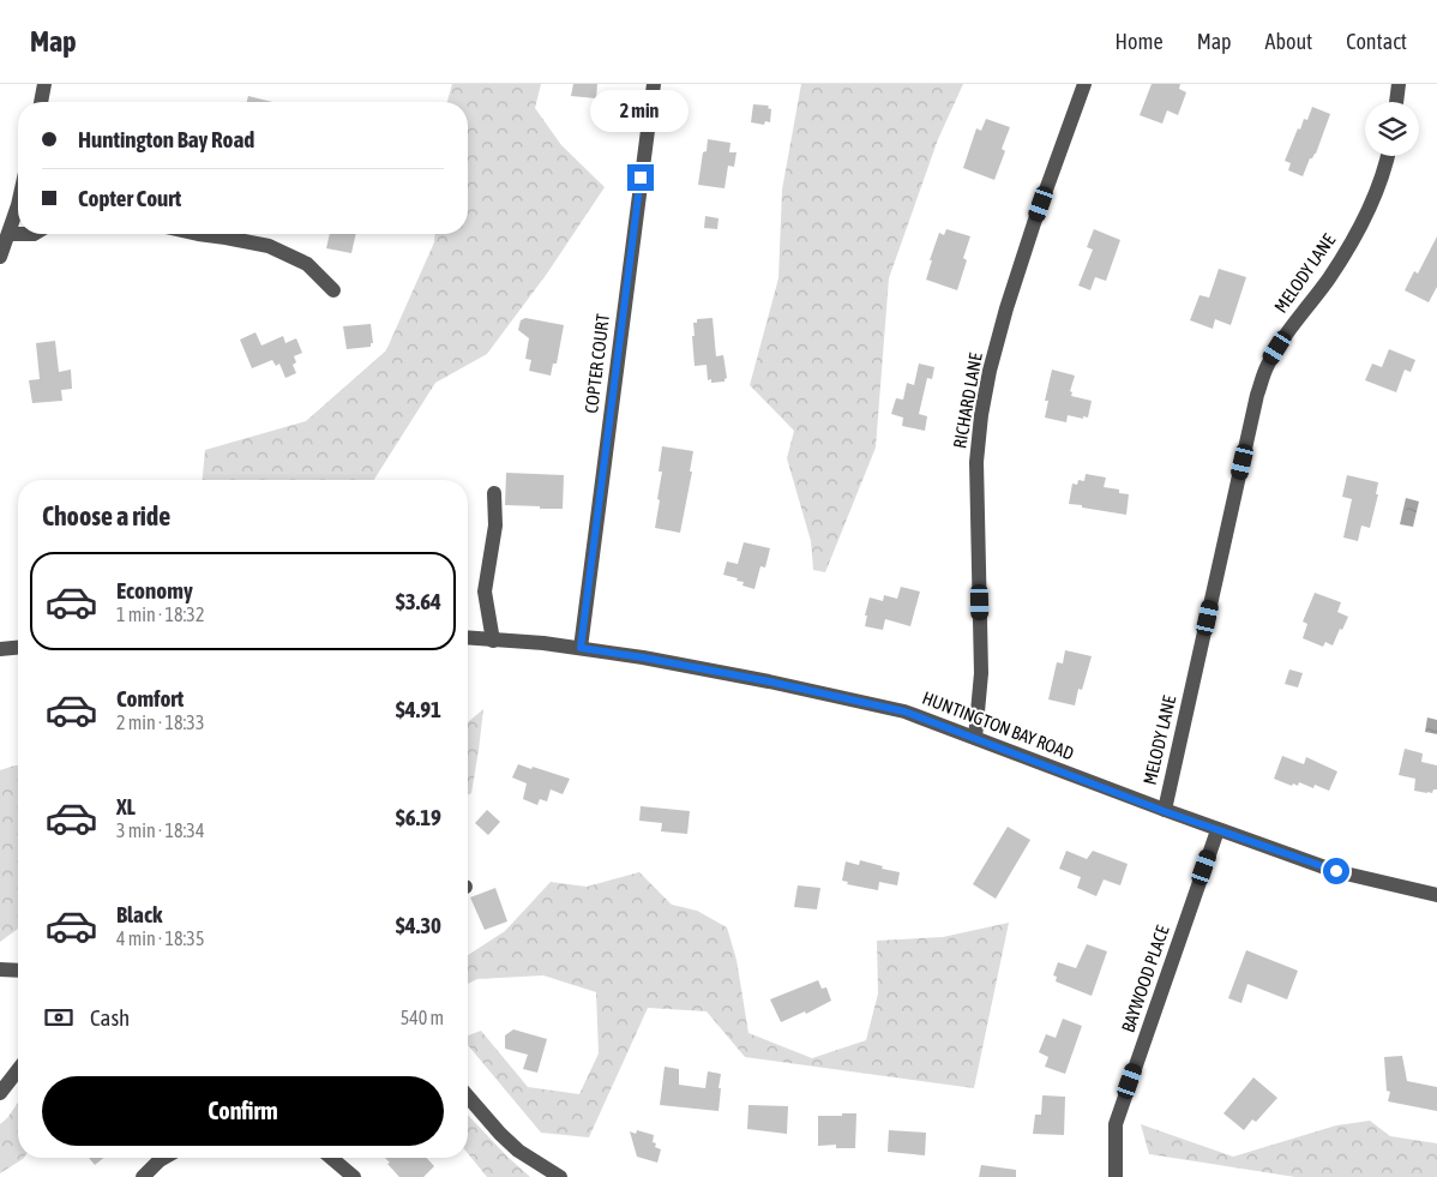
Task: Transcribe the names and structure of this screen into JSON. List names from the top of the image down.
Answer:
{
  "streets": {
    "street": [
      "MELODY LANE",
      "COPTER COURT",
      "RICHARD LANE",
      "HUNTINGTON BAY ROAD",
      "BAYWOOD PLACE"
    ]
  },
  "crossings": [
    ["MELODY LANE", "HUNTINGTON BAY ROAD"],
    ["COPTER COURT", "HUNTINGTON BAY ROAD"],
    ["RICHARD LANE", "HUNTINGTON BAY ROAD"],
    ["HUNTINGTON BAY ROAD", "BAYWOOD PLACE"]
  ],
  "page": {
    "header": "Map",
    "nav": [
      "Home",
      "Map",
      "About",
      "Contact"
    ],
    "bubble": "2 min",
    "banner": ["Huntington Bay Road", "Copter Court"],
    "heading": "Choose a ride",
    "list": [
      {
        "name": "Economy",
        "note": "1 min · 18:32",
        "value": "$3.64"
      },
      {
        "name": "Comfort",
        "note": "2 min · 18:33",
        "value": "$4.91"
      },
      {
        "name": "XL",
        "note": "3 min · 18:34",
        "value": "$6.19"
      },
      {
        "name": "Black",
        "note": "4 min · 18:35",
        "value": "$4.30"
      }
    ],
    "pay": ["Cash", "540 m"],
    "buttons": "Confirm"
  }
}
